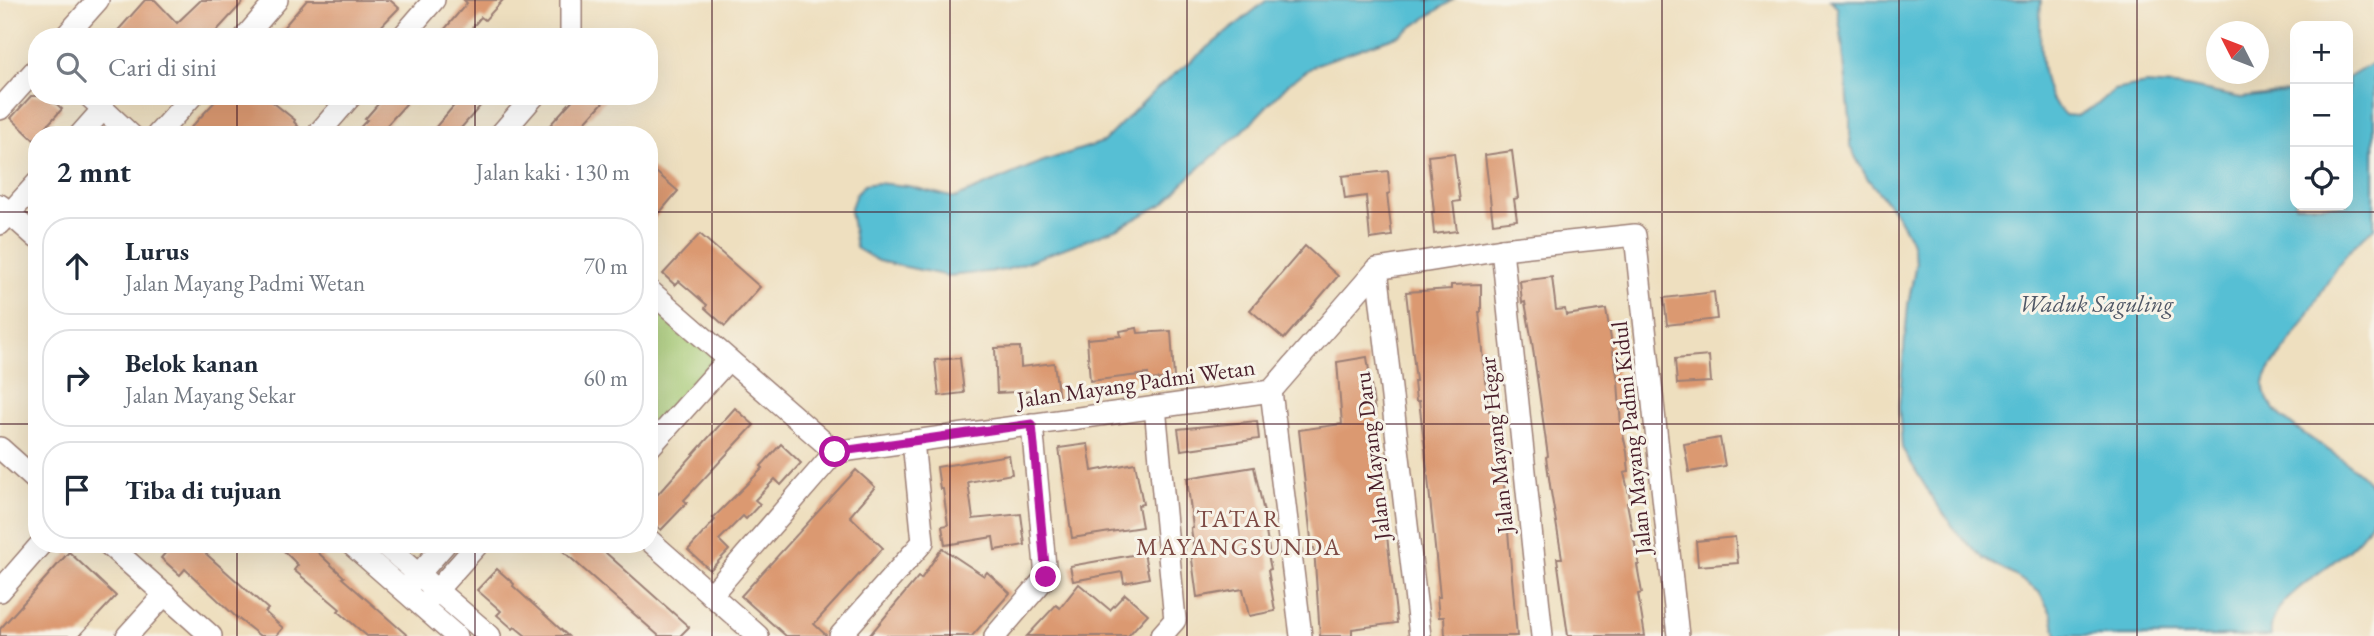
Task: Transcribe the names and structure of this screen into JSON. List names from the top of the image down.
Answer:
{
  "streets": {
    "street": [
      "Jalan Mayang Padmi Wetan",
      "Jalan Mayang Padmi Kidul",
      "Jalan Mayang Hegar",
      "Jalan Mayang Daru"
    ]
  },
  "crossings": [
    ["Jalan Mayang Padmi Wetan", "Jalan Mayang Daru"],
    ["Jalan Mayang Padmi Kidul", "Jalan Mayang Hegar"]
  ],
  "districts": ["TATAR MAYANGSUNDA"],
  "water": ["Waduk Saguling"],
  "north": "top left",
  "page": {
    "map_buttons": ["+", "−"],
    "search": "Cari di sini",
    "heading": ["2 mnt", "Jalan kaki · 130 m"],
    "list": [
      ["Lurus", "Jalan Mayang Padmi Wetan", "70 m"],
      ["Belok kanan", "Jalan Mayang Sekar", "60 m"],
      "Tiba di tujuan"
    ]
  }
}
